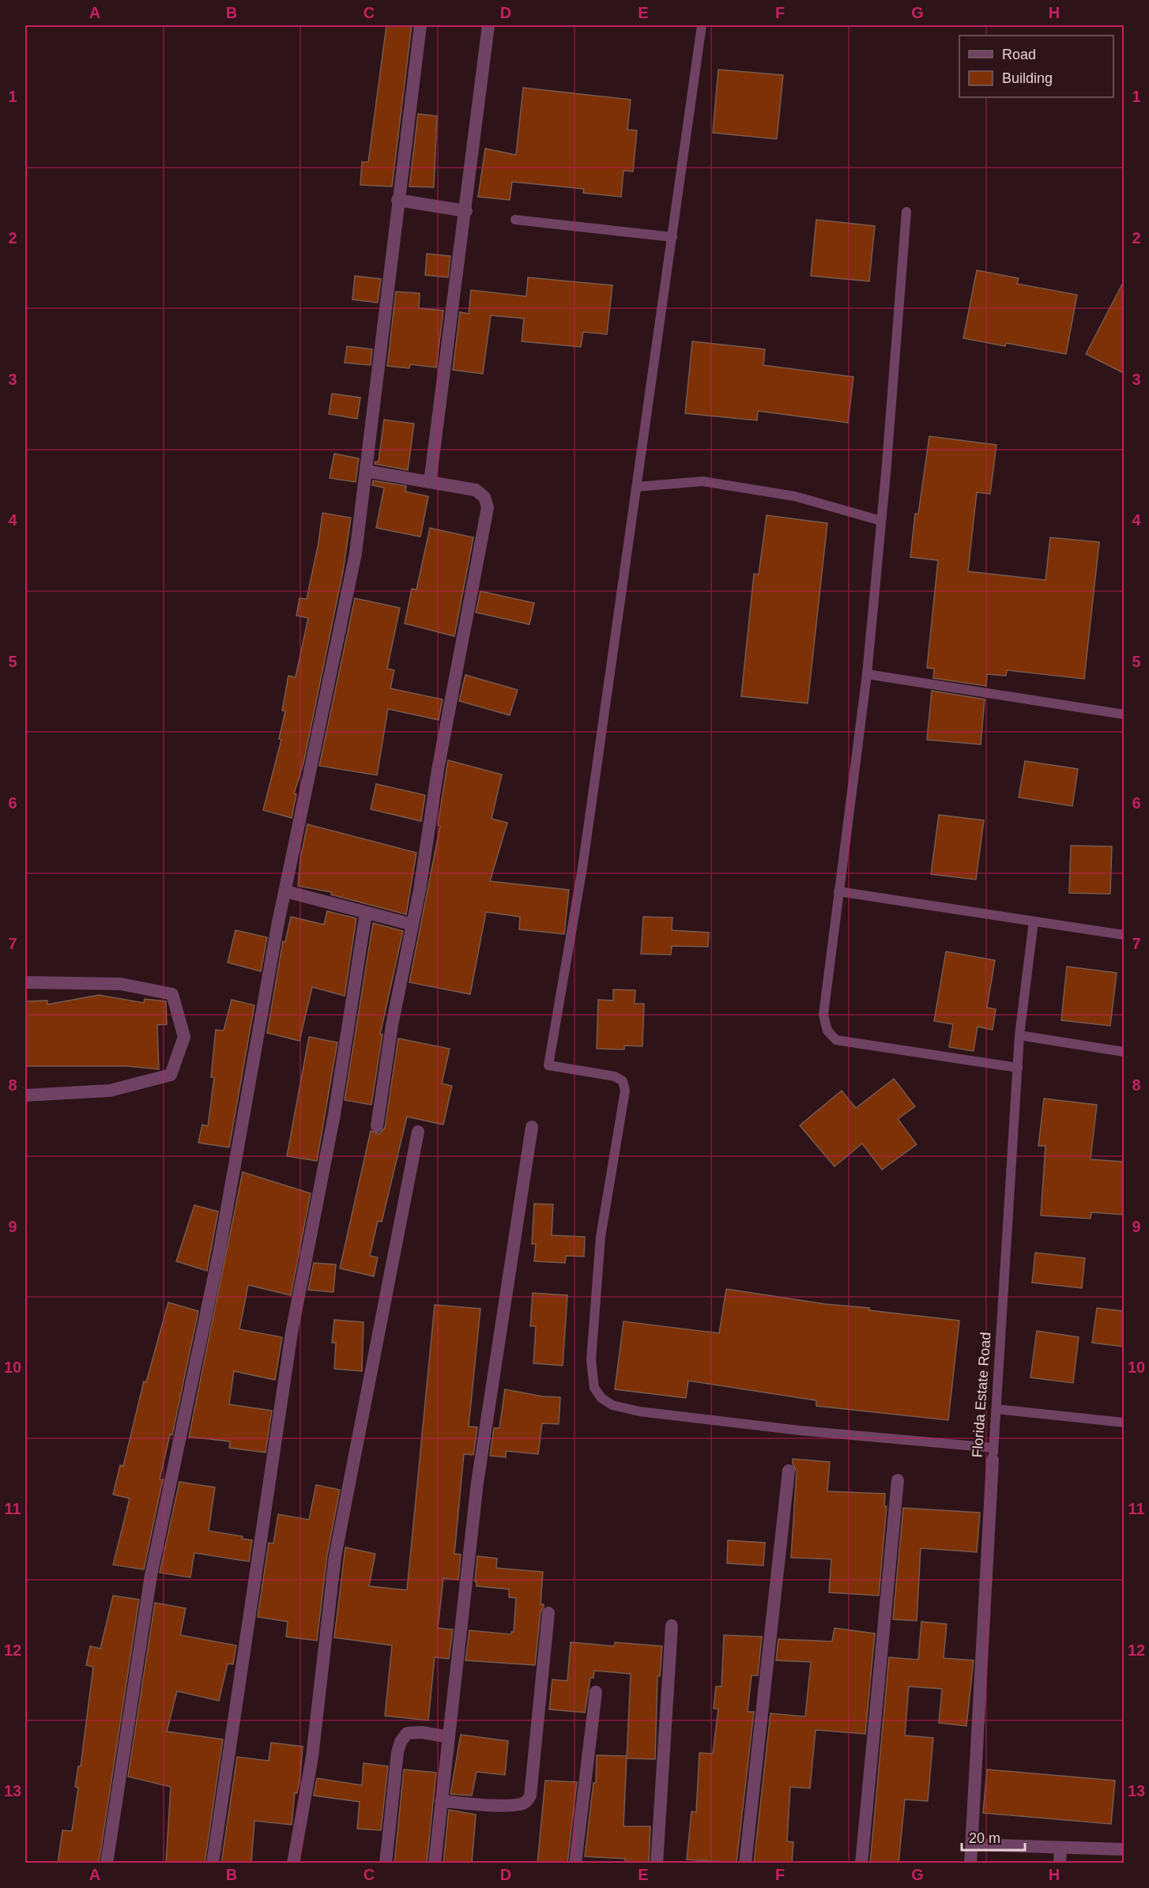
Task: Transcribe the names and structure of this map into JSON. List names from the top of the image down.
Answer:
{
  "streets": {
    "street": ["Florida Estate Road"]
  },
  "legend": ["Road", "Building"],
  "scale_bar": "20 m",
  "grid": {
    "columns": [
      "A",
      "B",
      "C",
      "D",
      "E",
      "F",
      "G",
      "H"
    ],
    "rows": [
      "1",
      "2",
      "3",
      "4",
      "5",
      "6",
      "7",
      "8",
      "9",
      "10",
      "11",
      "12",
      "13"
    ]
  }
}
